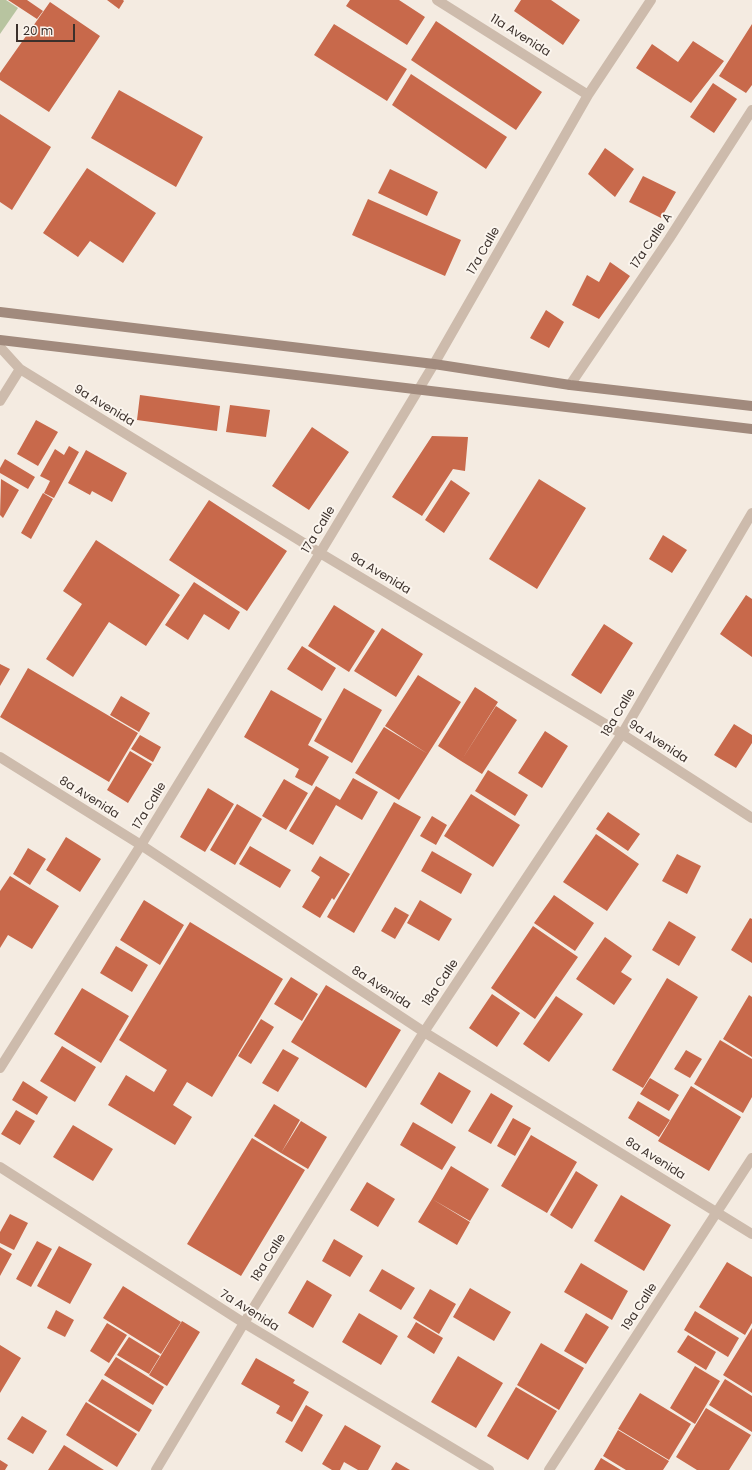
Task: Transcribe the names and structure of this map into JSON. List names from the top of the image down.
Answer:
{
  "streets": {
    "street": [
      "11a Avenida",
      "17a Calle A",
      "17a Calle",
      "9a Avenida",
      "18a Calle",
      "8a Avenida",
      "19a Calle",
      "7a Avenida"
    ]
  },
  "crossings": [
    ["11a Avenida", "17a Calle"],
    ["17a Calle", "9a Avenida"],
    ["17a Calle", "8a Avenida"],
    ["9a Avenida", "18a Calle"],
    ["18a Calle", "8a Avenida"],
    ["18a Calle", "7a Avenida"],
    ["8a Avenida", "19a Calle"]
  ],
  "scale_bar": "20 m"
}
